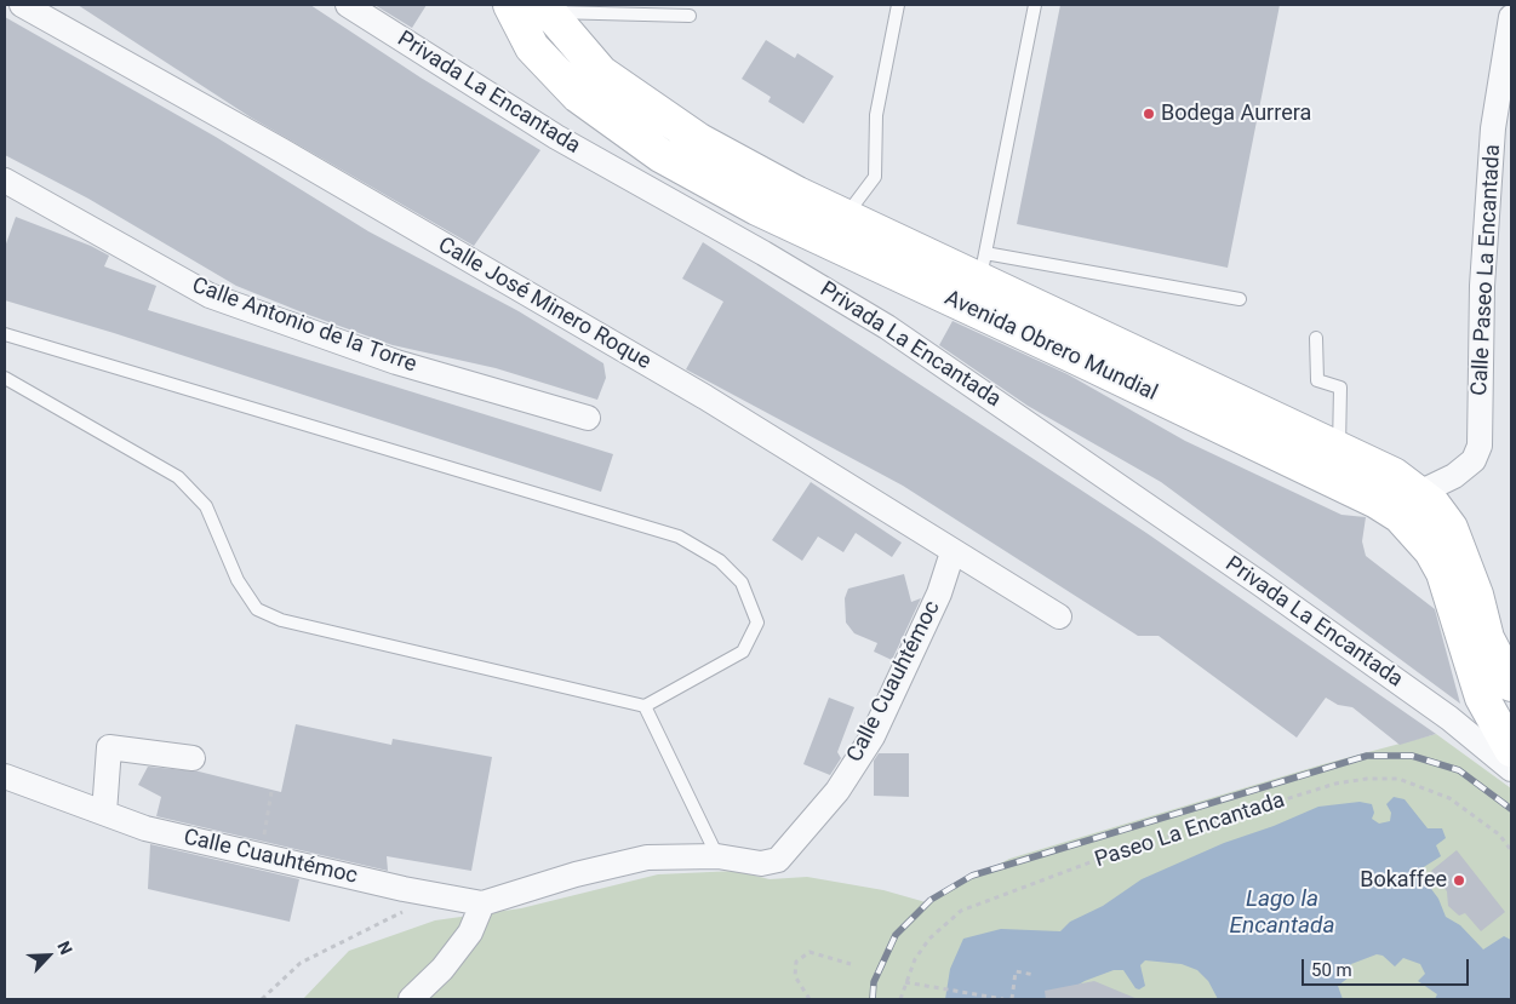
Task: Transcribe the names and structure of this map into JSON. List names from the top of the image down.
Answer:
{
  "streets": {
    "main road": ["Avenida Obrero Mundial"],
    "street": [
      "Privada La Encantada",
      "Calle Paseo La Encantada",
      "Calle José Minero Roque",
      "Calle Antonio de la Torre",
      "Calle Cuauhtémoc"
    ],
    "path": ["Paseo La Encantada"]
  },
  "crossings": [
    ["Calle Paseo La Encantada", "Avenida Obrero Mundial"],
    ["Calle José Minero Roque", "Calle Cuauhtémoc"]
  ],
  "water": ["Lago la Encantada"],
  "places": ["Bodega Aurrera", "Bokaffee"],
  "scale_bar": "50 m",
  "north": "top right"
}
